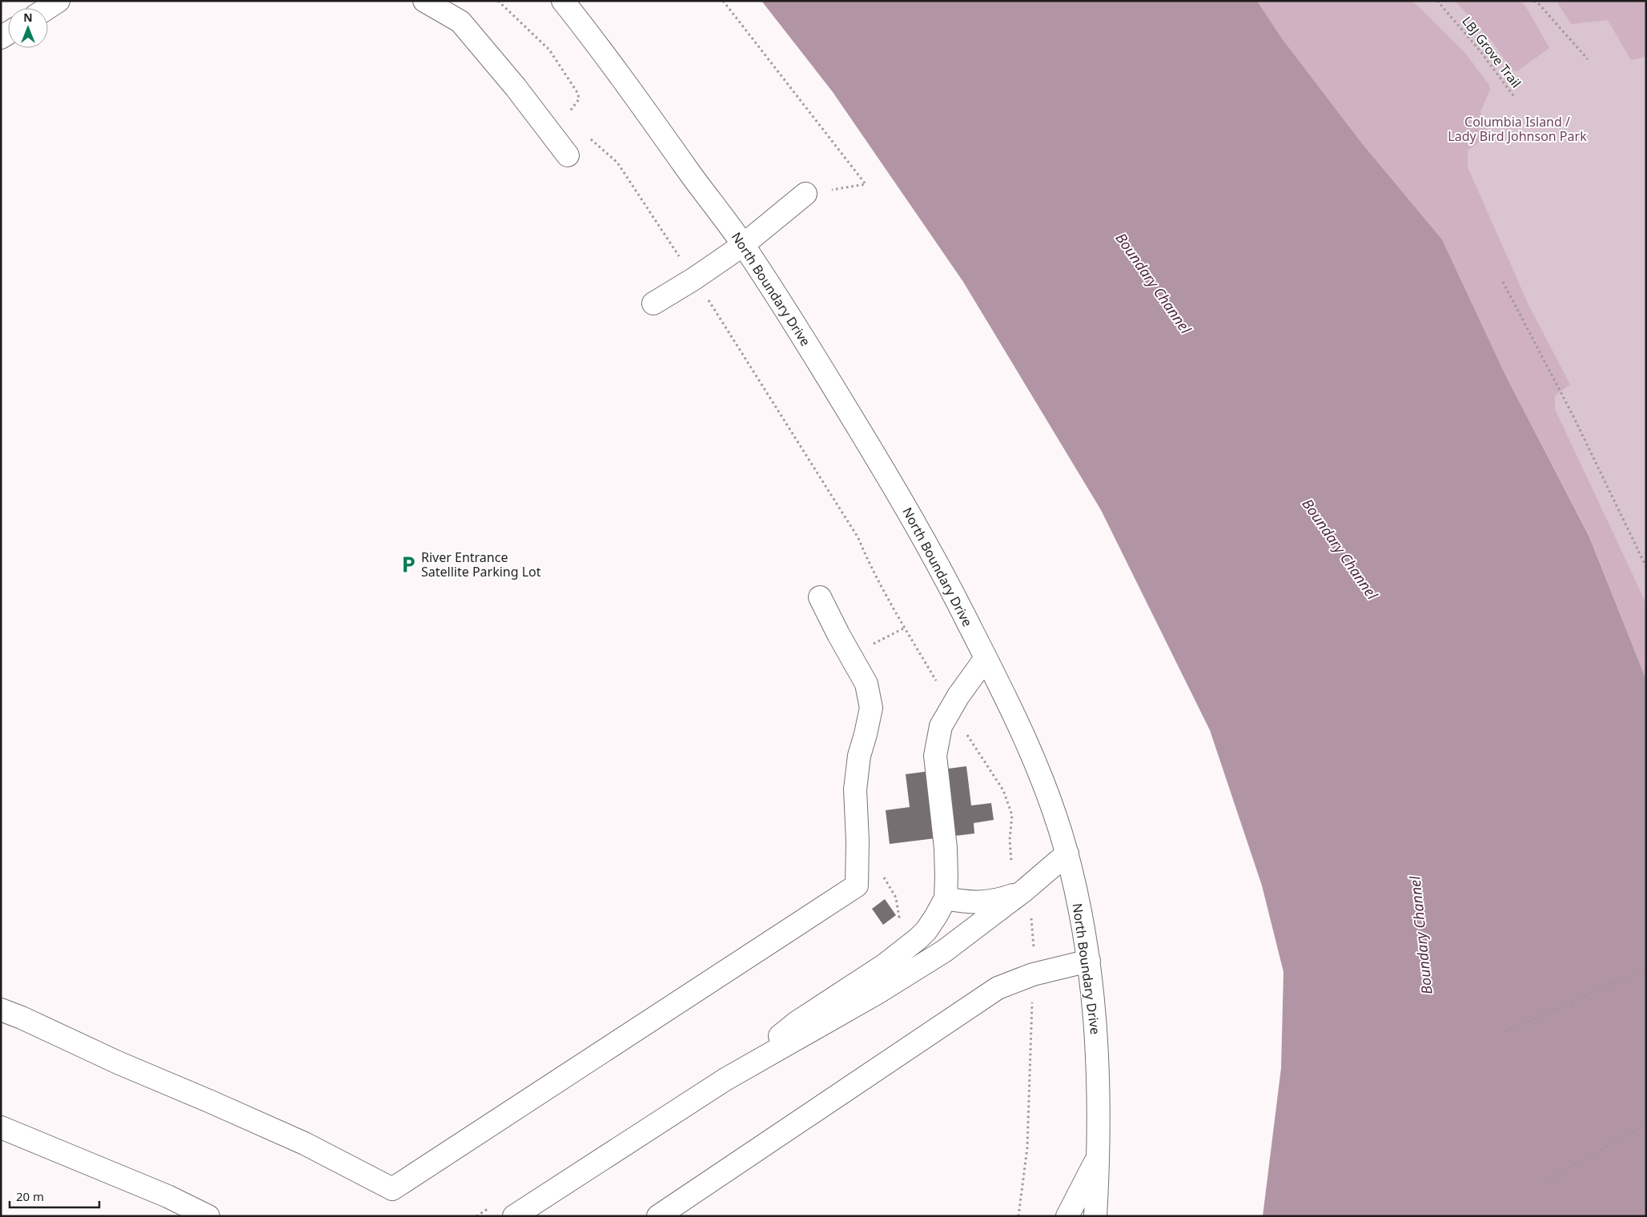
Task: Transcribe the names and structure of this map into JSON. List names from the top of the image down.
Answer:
{
  "streets": {
    "main road": ["North Boundary Drive"],
    "path": ["LBJ Grove Trail"]
  },
  "water": ["Boundary Channel"],
  "parks": ["Columbia Island / Lady Bird Johnson Park"],
  "places": {
    "parking": ["River Entrance Satellite Parking Lot"]
  },
  "scale_bar": "20 m",
  "north": "top"
}
